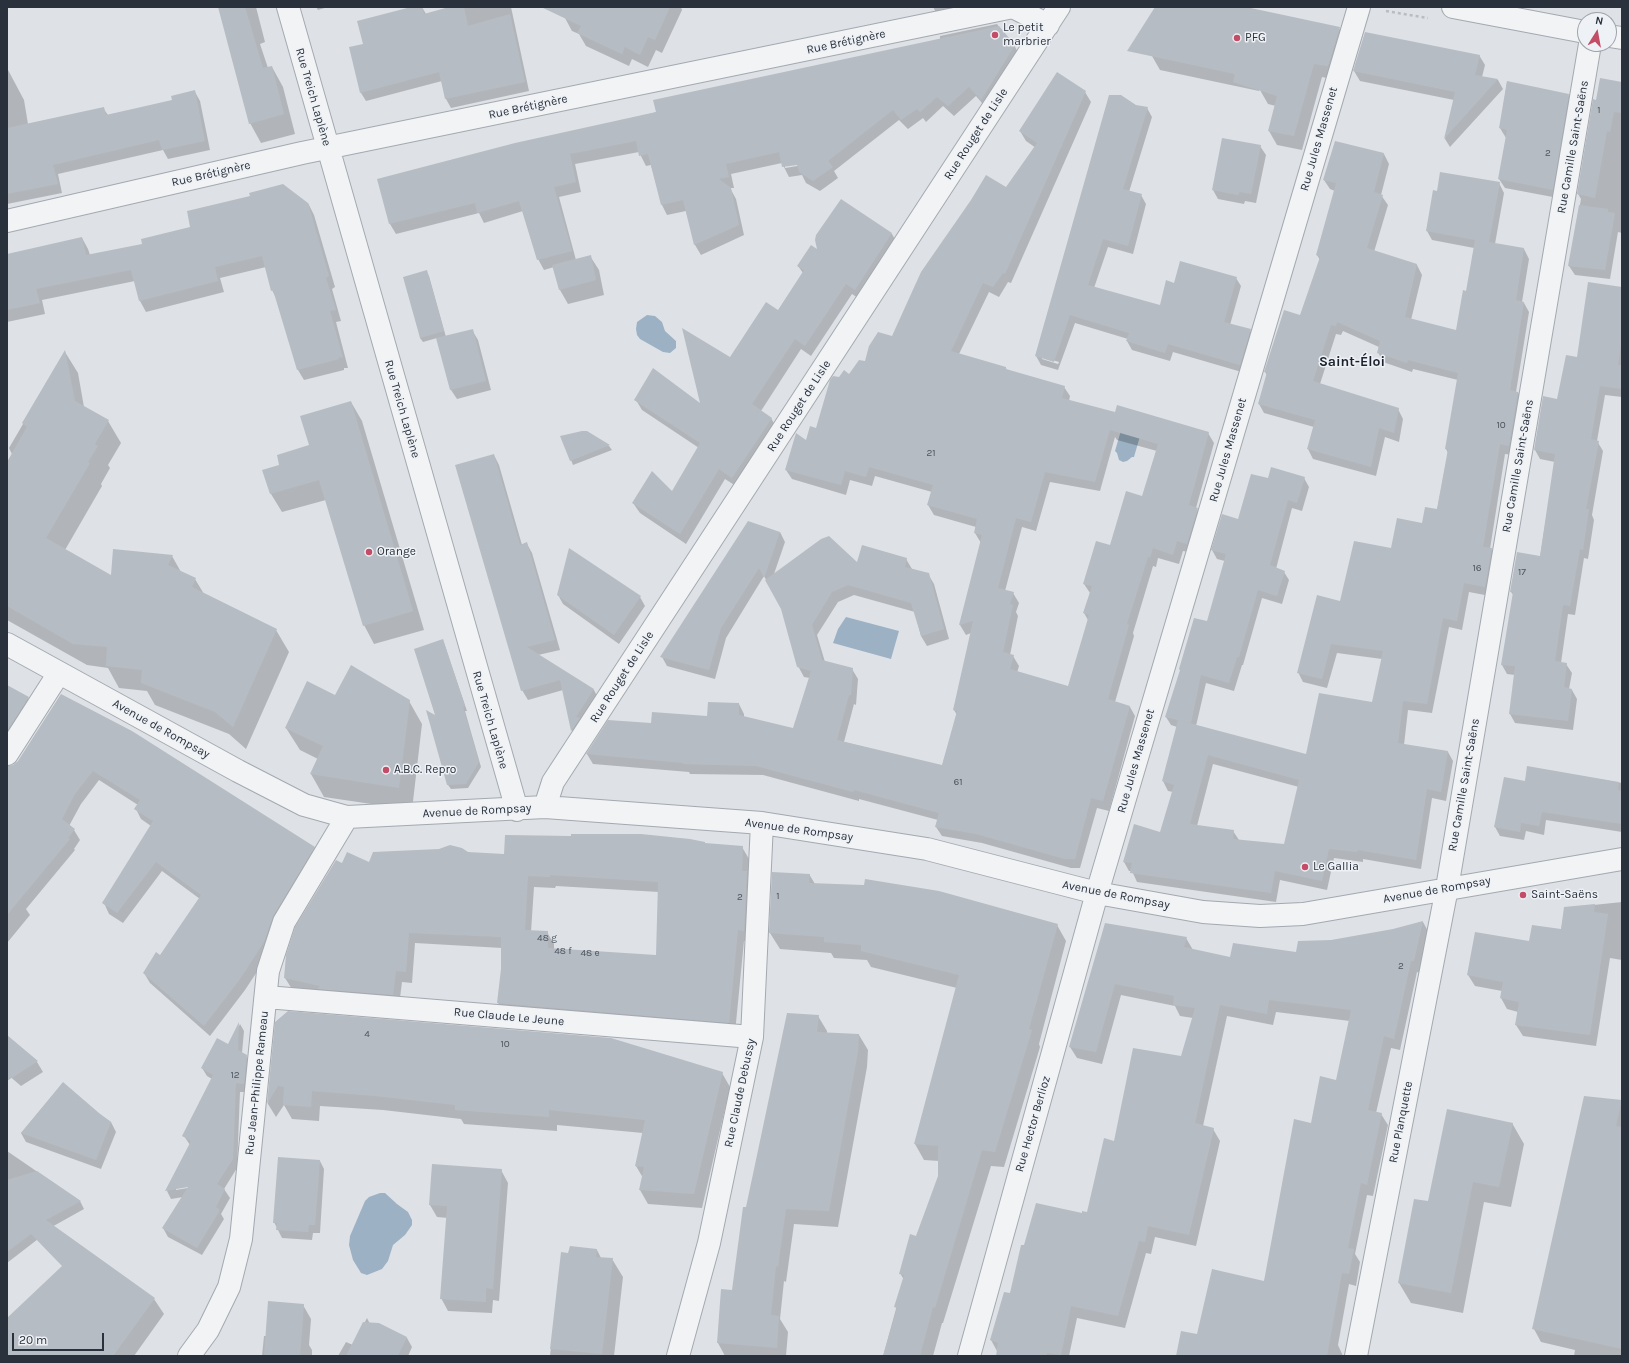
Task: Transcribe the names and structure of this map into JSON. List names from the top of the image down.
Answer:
{
  "streets": {
    "street": [
      "Rue Brétignère",
      "Rue Treich Laplène",
      "Rue Rouget de Lisle",
      "Rue Jules Massenet",
      "Rue Camille Saint-Saëns",
      "Avenue de Rompsay",
      "Rue Claude Le Jeune",
      "Rue Jean-Philippe Rameau",
      "Rue Claude Debussy",
      "Rue Planquette",
      "Rue Hector Berlioz"
    ]
  },
  "crossings": [
    ["Rue Brétignère", "Rue Treich Laplène"],
    ["Rue Brétignère", "Rue Rouget de Lisle"],
    ["Rue Treich Laplène", "Avenue de Rompsay"],
    ["Rue Rouget de Lisle", "Avenue de Rompsay"],
    ["Rue Jules Massenet", "Avenue de Rompsay"],
    ["Rue Jules Massenet", "Rue Hector Berlioz"],
    ["Rue Camille Saint-Saëns", "Avenue de Rompsay"],
    ["Rue Camille Saint-Saëns", "Rue Planquette"],
    ["Avenue de Rompsay", "Rue Jean-Philippe Rameau"],
    ["Avenue de Rompsay", "Rue Claude Debussy"],
    ["Avenue de Rompsay", "Rue Planquette"],
    ["Avenue de Rompsay", "Rue Hector Berlioz"],
    ["Rue Claude Le Jeune", "Rue Jean-Philippe Rameau"],
    ["Rue Claude Le Jeune", "Rue Claude Debussy"]
  ],
  "districts": ["Saint-Éloi"],
  "places": [
    "Le petit marbrier",
    "PFG",
    "Orange",
    "A.B.C. Repro",
    "Le Gallia",
    "Saint-Saëns"
  ],
  "house_numbers": [
    "1",
    "2",
    "10",
    "21",
    "16",
    "17",
    "61",
    "1",
    "2",
    "48 g",
    "48 f",
    "48 e",
    "2",
    "4",
    "10",
    "12"
  ],
  "scale_bar": "20 m",
  "north": "top"
}
